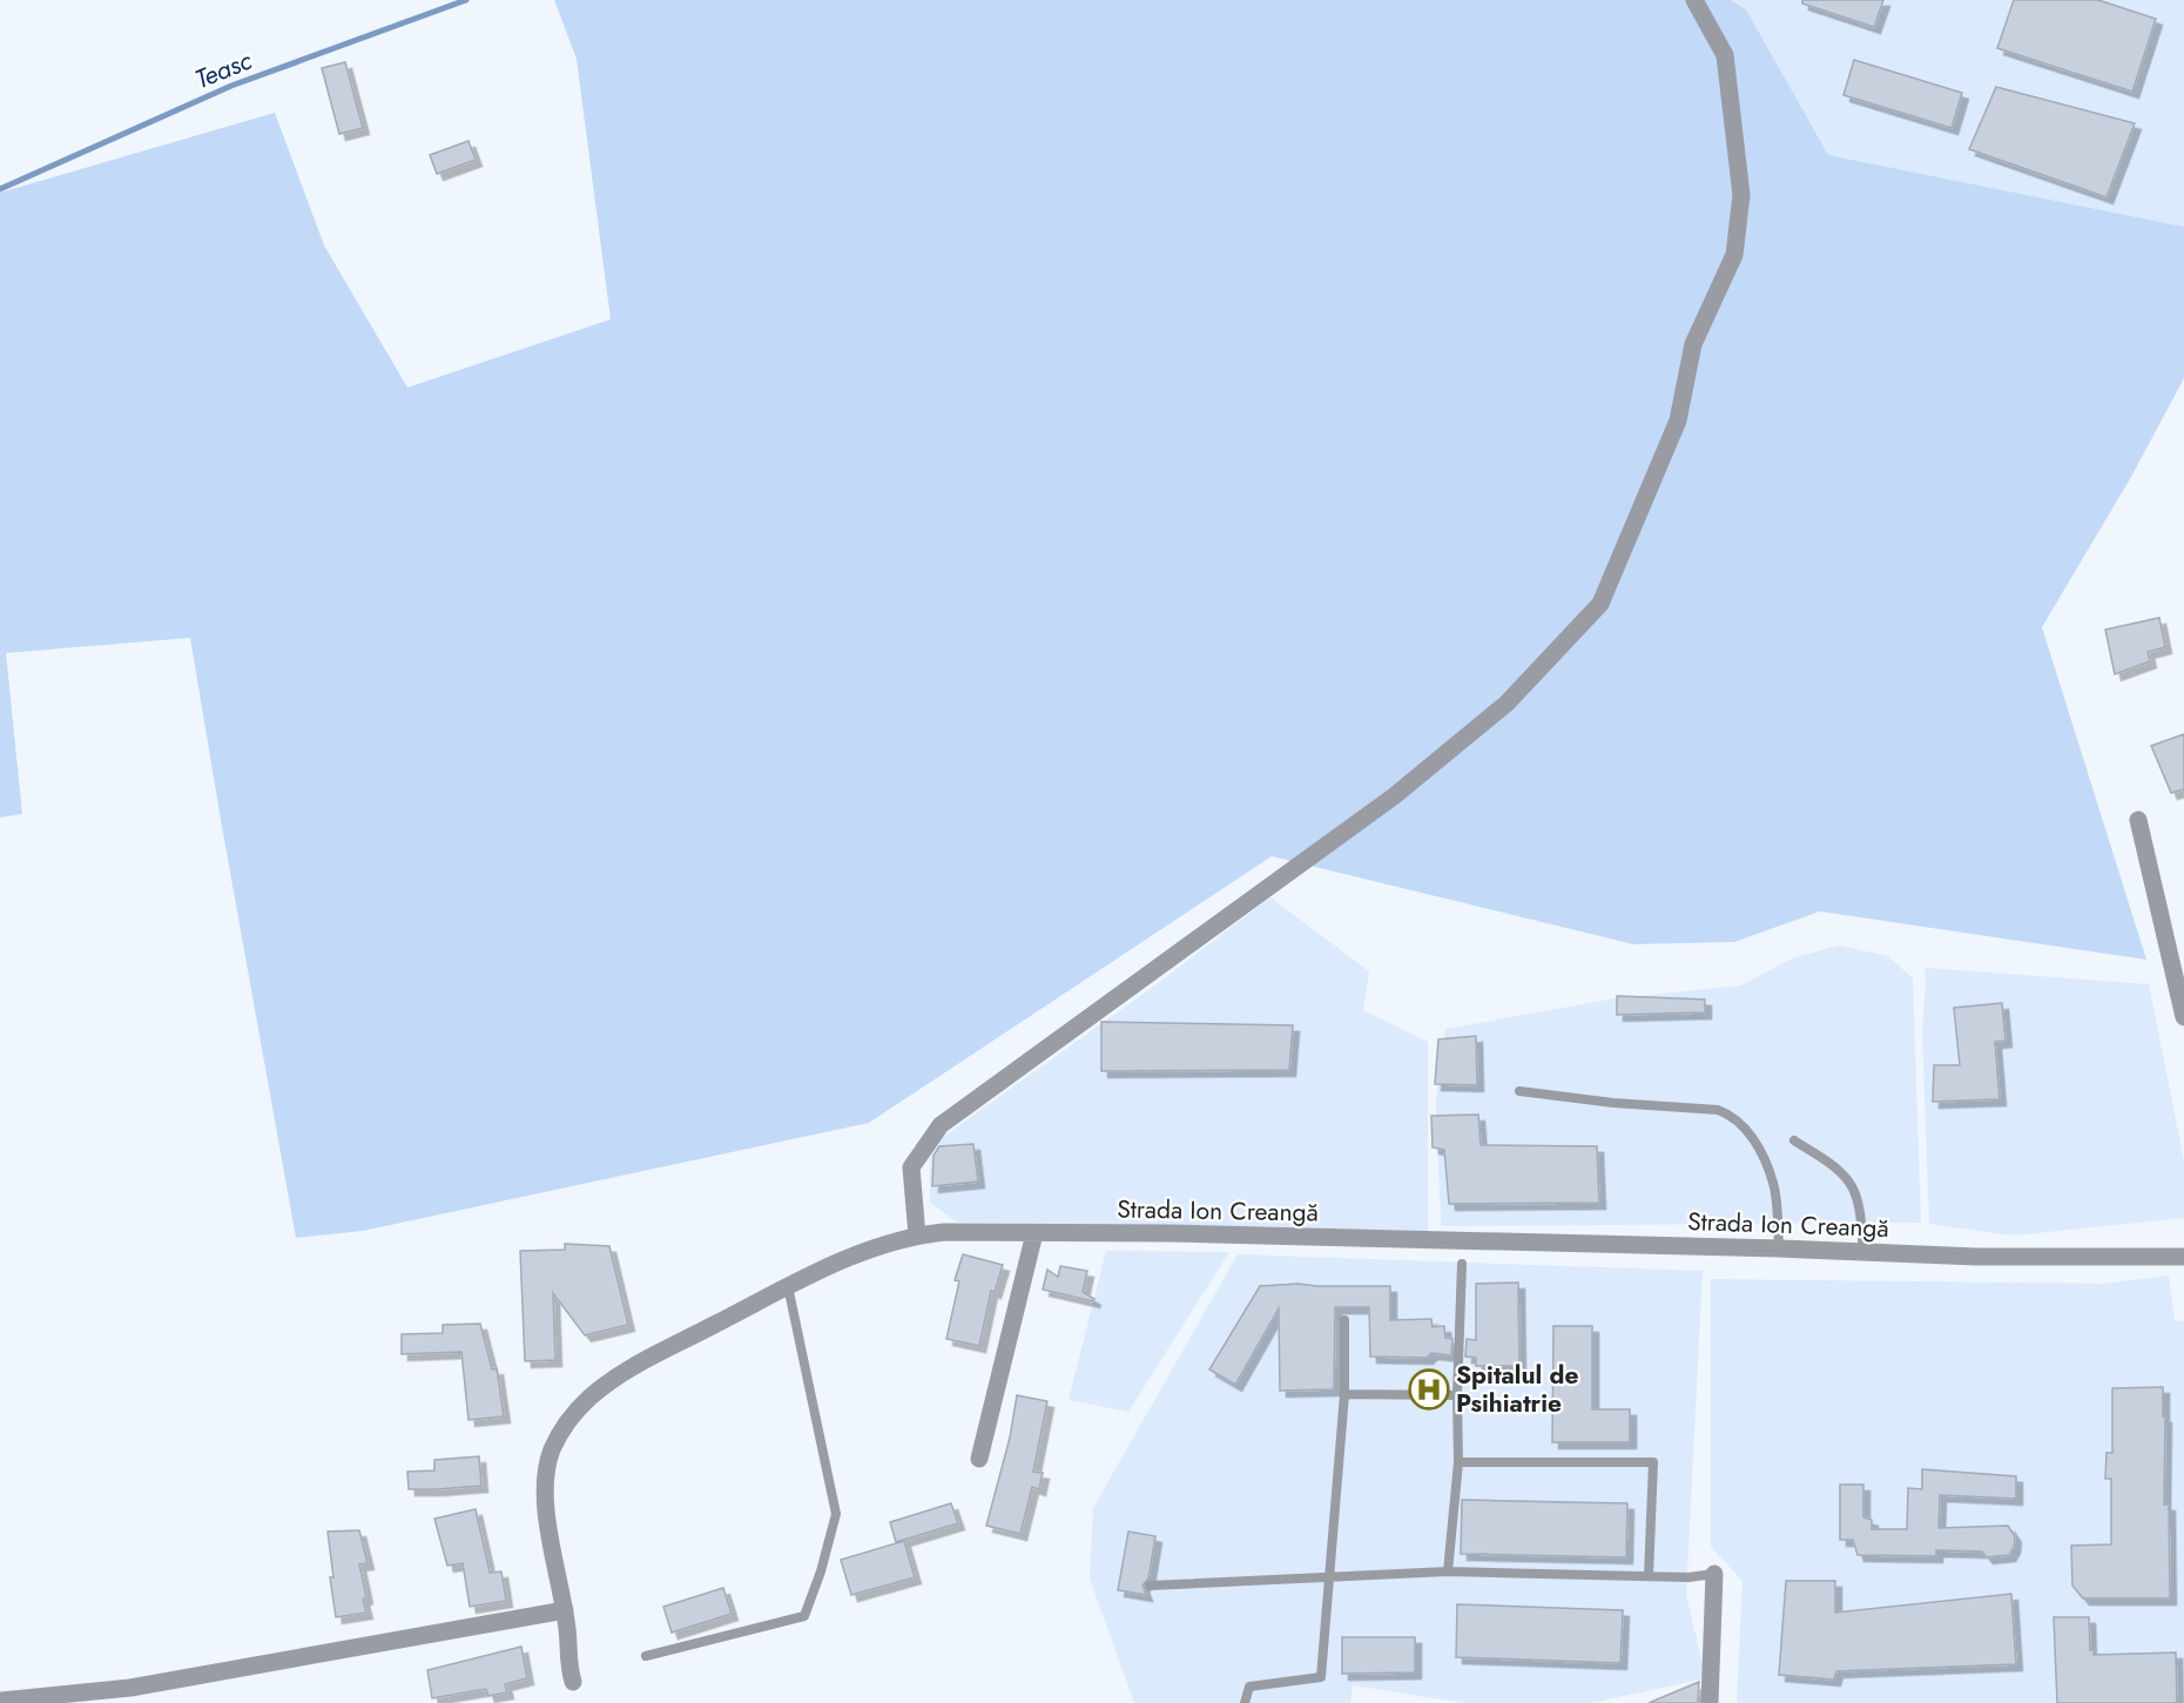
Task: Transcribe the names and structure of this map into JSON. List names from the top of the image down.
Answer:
{
  "streets": {
    "street": ["Strada Ion Creangă"]
  },
  "water": ["Teasc"],
  "places": {
    "hospital": ["Spitalul de Psihiatrie"]
  }
}
